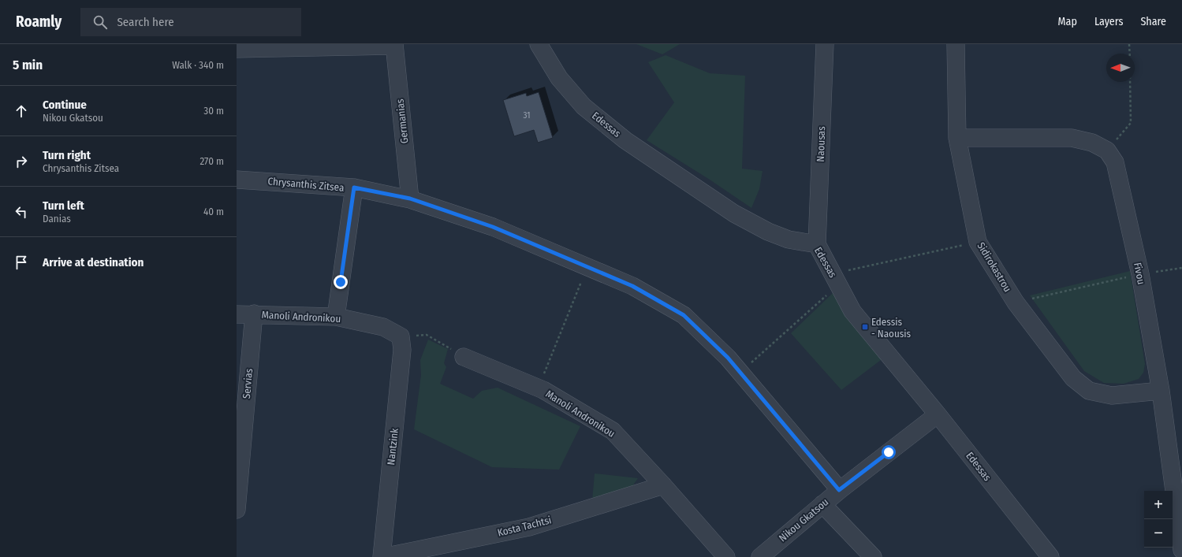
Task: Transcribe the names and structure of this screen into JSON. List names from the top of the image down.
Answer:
{
  "streets": {
    "street": [
      "Germanias",
      "Edessas",
      "Naousas",
      "Chrysanthis Zitsea",
      "Sidirokastrou",
      "Fivou",
      "Manoli Andronikou",
      "Servias",
      "Nantzink",
      "Nikou Gkatsou",
      "Kosta Tachtsi"
    ]
  },
  "crossings": [
    ["Germanias", "Chrysanthis Zitsea"],
    ["Edessas", "Naousas"],
    ["Edessas", "Nikou Gkatsou"],
    ["Chrysanthis Zitsea", "Nikou Gkatsou"],
    ["Sidirokastrou", "Fivou"],
    ["Manoli Andronikou", "Servias"],
    ["Manoli Andronikou", "Nantzink"],
    ["Manoli Andronikou", "Kosta Tachtsi"],
    ["Nantzink", "Kosta Tachtsi"]
  ],
  "places": {
    "transit": ["Edessis - Naousis"]
  },
  "house_numbers": ["31"],
  "north": "left",
  "page": {
    "header": "Roamly",
    "search": "Search here",
    "nav": ["Map", "Layers", "Share"],
    "heading": ["5 min", "Walk · 340 m"],
    "list": [
      ["Continue", "Nikou Gkatsou", "30 m"],
      ["Turn right", "Chrysanthis Zitsea", "270 m"],
      ["Turn left", "Danias", "40 m"],
      "Arrive at destination"
    ],
    "map_buttons": ["+", "−"]
  }
}
